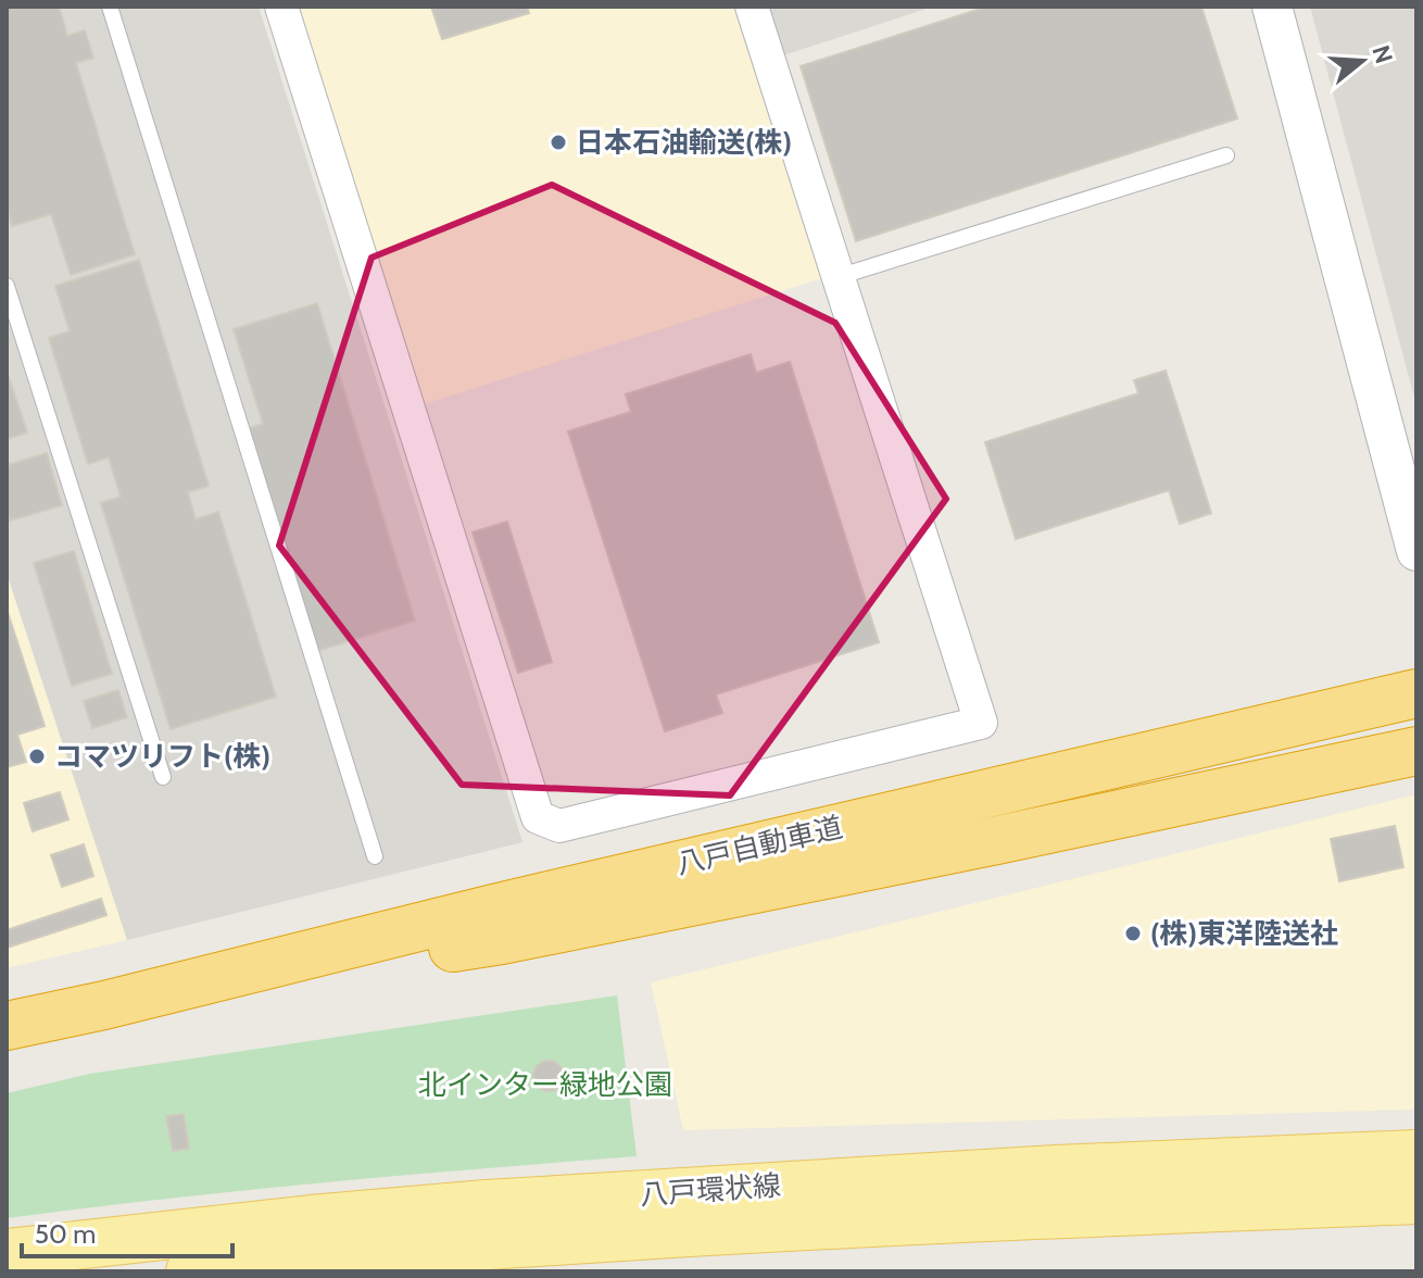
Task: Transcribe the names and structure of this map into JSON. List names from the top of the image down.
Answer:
{
  "streets": {
    "highway": ["八戸自動車道"],
    "main road": ["八戸環状線"]
  },
  "parks": ["北インター緑地公園"],
  "places": ["日本石油輸送(株)", "コマツリフト(株)", "(株)東洋陸送社"],
  "scale_bar": "50 m",
  "north": "right"
}
